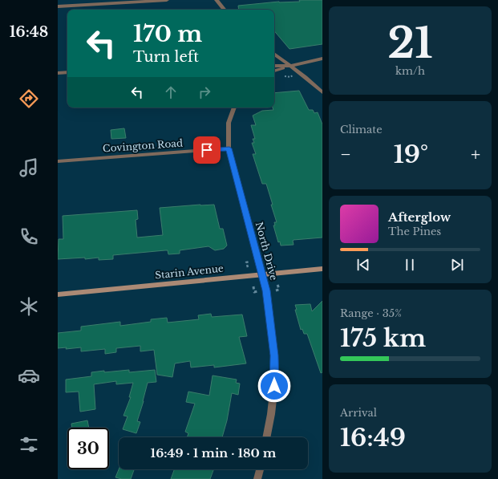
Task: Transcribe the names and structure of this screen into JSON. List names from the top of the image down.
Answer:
{
  "streets": {
    "street": ["Covington Road", "North Drive", "Starin Avenue"]
  },
  "crossings": [
    ["Covington Road", "North Drive"],
    ["North Drive", "Starin Avenue"]
  ],
  "page": {
    "tabs": "16:48",
    "tile": [
      ["21", "km/h"],
      "Climate",
      ["Range · 35%", "175 km"],
      ["Arrival", "16:49"]
    ],
    "turn": ["170 m", "Turn left"],
    "heat": ["−", "19°", "+"],
    "song": ["Afterglow", "The Pines"],
    "limit": "30",
    "trip": "16:49 · 1 min · 180 m"
  }
}
